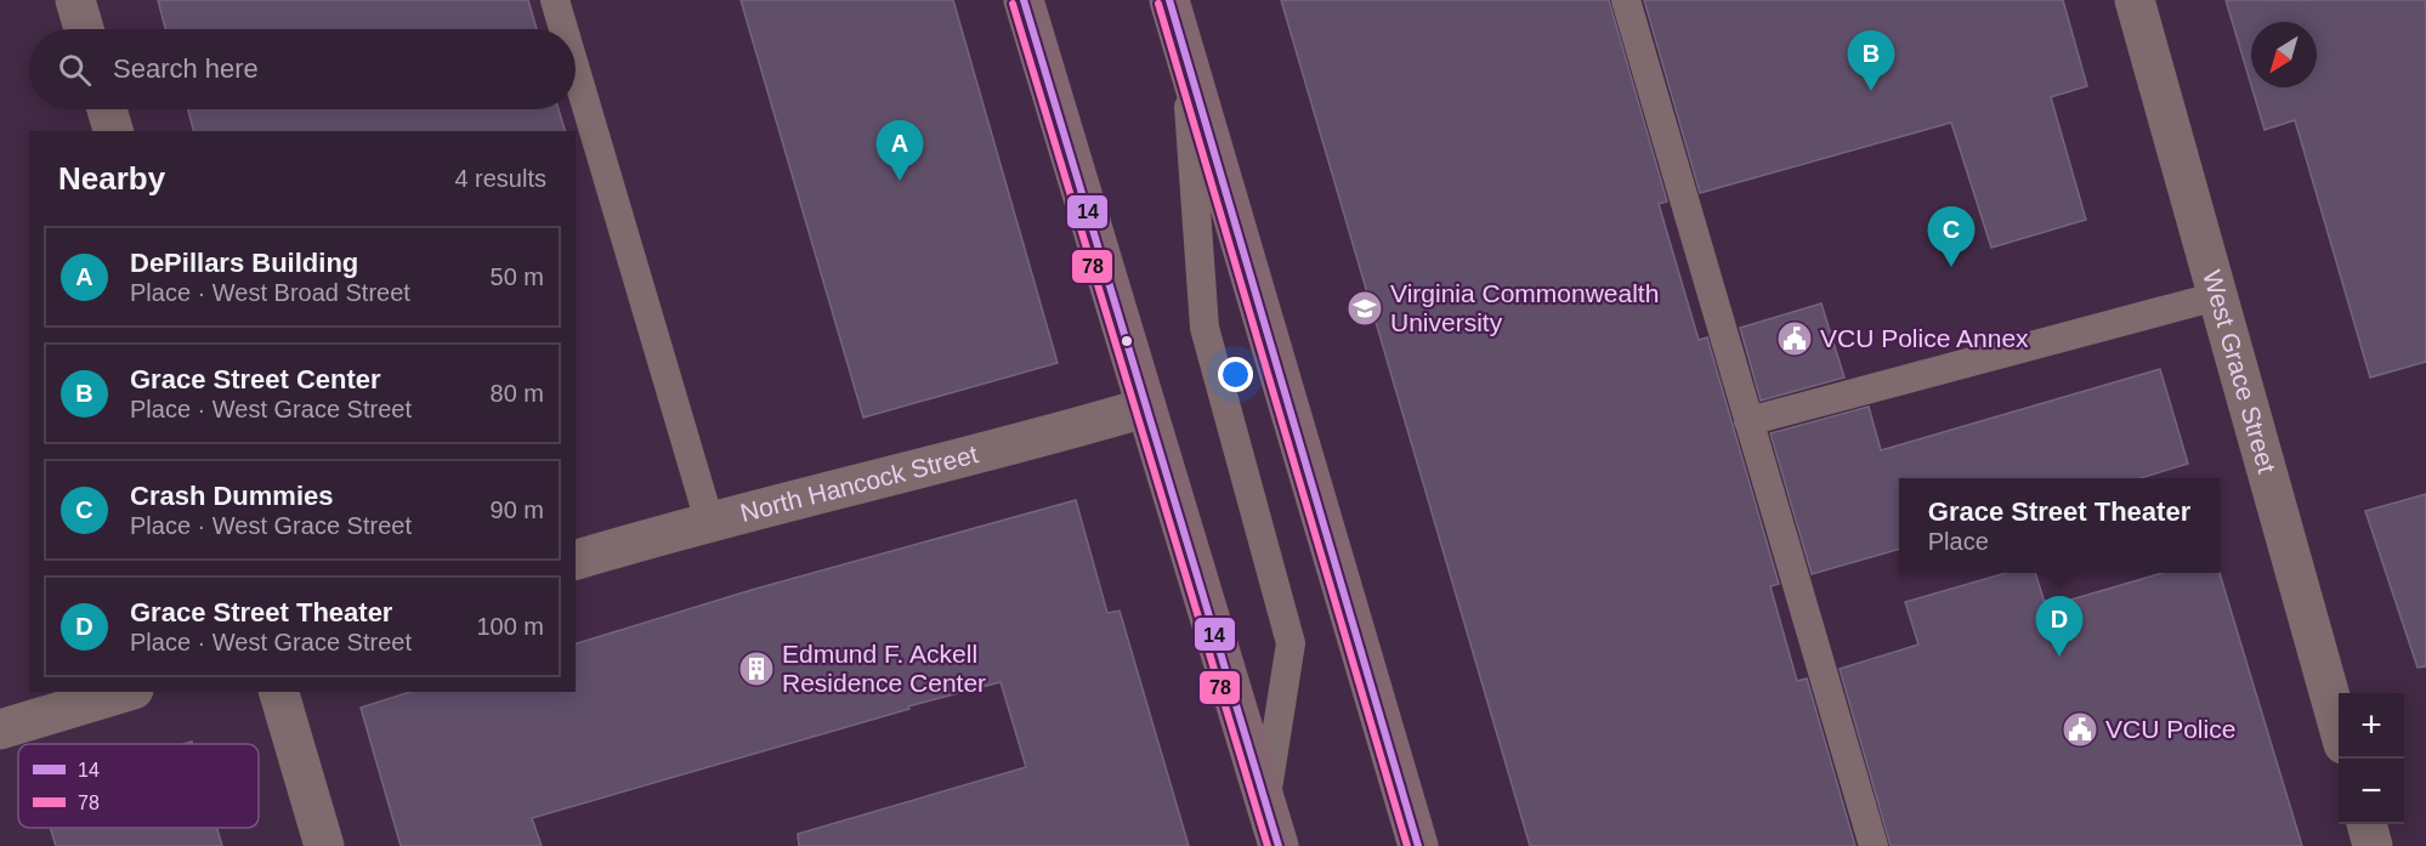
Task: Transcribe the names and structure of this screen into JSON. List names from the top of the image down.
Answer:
{
  "streets": {
    "street": ["West Grace Street", "North Hancock Street"]
  },
  "places": {
    "school or university": ["Virginia Commonwealth University"],
    "public building": ["VCU Police Annex", "VCU Police"],
    "building": ["Edmund F. Ackell Residence Center"]
  },
  "lines": ["transit line 14", "transit line 78"],
  "legend": ["14", "78"],
  "north": "bottom left",
  "page": {
    "search": "Search here",
    "pins": [
      "B",
      "A",
      "C",
      "D"
    ],
    "heading": ["Nearby", "4 results"],
    "list": [
      {
        "mark": "A",
        "name": "DePillars Building",
        "note": "Place · West Broad Street",
        "value": "50 m"
      },
      {
        "mark": "B",
        "name": "Grace Street Center",
        "note": "Place · West Grace Street",
        "value": "80 m"
      },
      {
        "mark": "C",
        "name": "Crash Dummies",
        "note": "Place · West Grace Street",
        "value": "90 m"
      },
      {
        "mark": "D",
        "name": "Grace Street Theater",
        "note": "Place · West Grace Street",
        "value": "100 m"
      }
    ],
    "popup": ["Grace Street Theater", "Place"],
    "map_buttons": ["+", "−"]
  }
}
